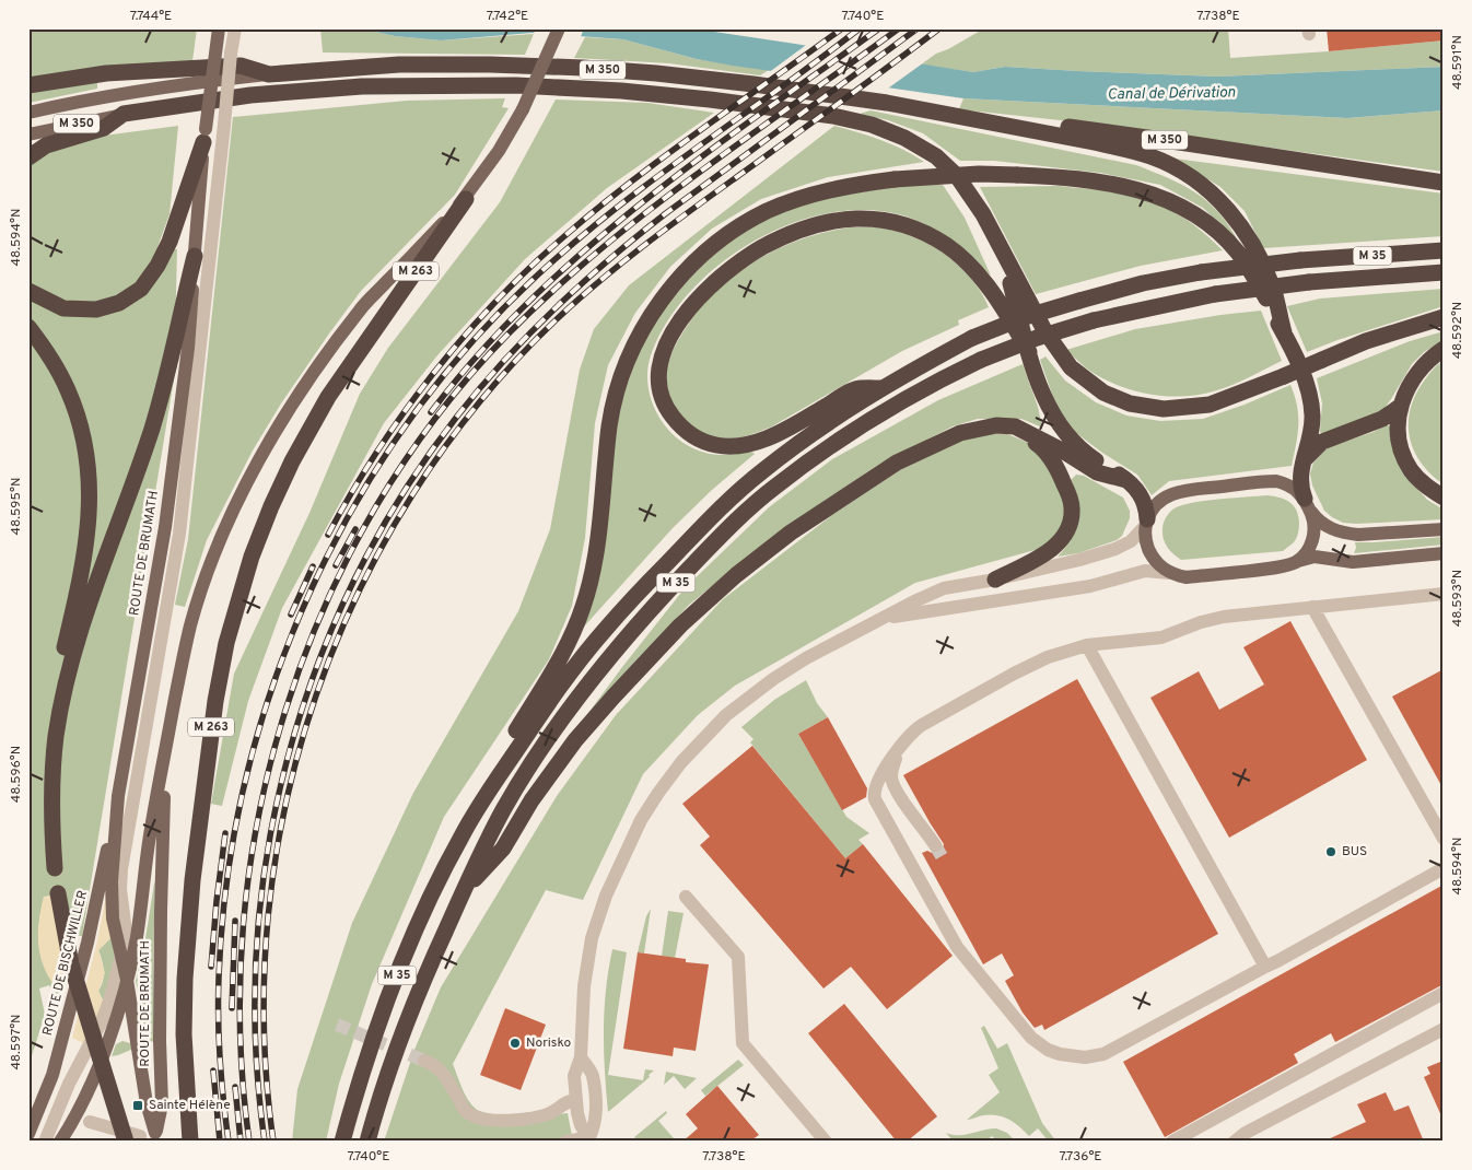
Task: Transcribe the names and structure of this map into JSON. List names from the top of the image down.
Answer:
{
  "streets": {
    "highway": ["M 350", "M 35", "M 263"],
    "main road": ["ROUTE DE BRUMATH", "ROUTE DE BISCHWILLER"]
  },
  "crossings": [
    ["M 263", "ROUTE DE BRUMATH"],
    ["ROUTE DE BRUMATH", "ROUTE DE BISCHWILLER"]
  ],
  "water": ["Canal de Dérivation"],
  "places": {
    "other": ["BUS", "Norisko"],
    "transit": ["Sainte Hélène"]
  },
  "coordinates": [
    "7.744°E",
    "7.742°E",
    "7.740°E",
    "7.738°E",
    "48.591°N",
    "48.594°N",
    "48.592°N",
    "48.595°N",
    "48.593°N",
    "48.596°N",
    "48.597°N",
    "7.736°E"
  ]
}
